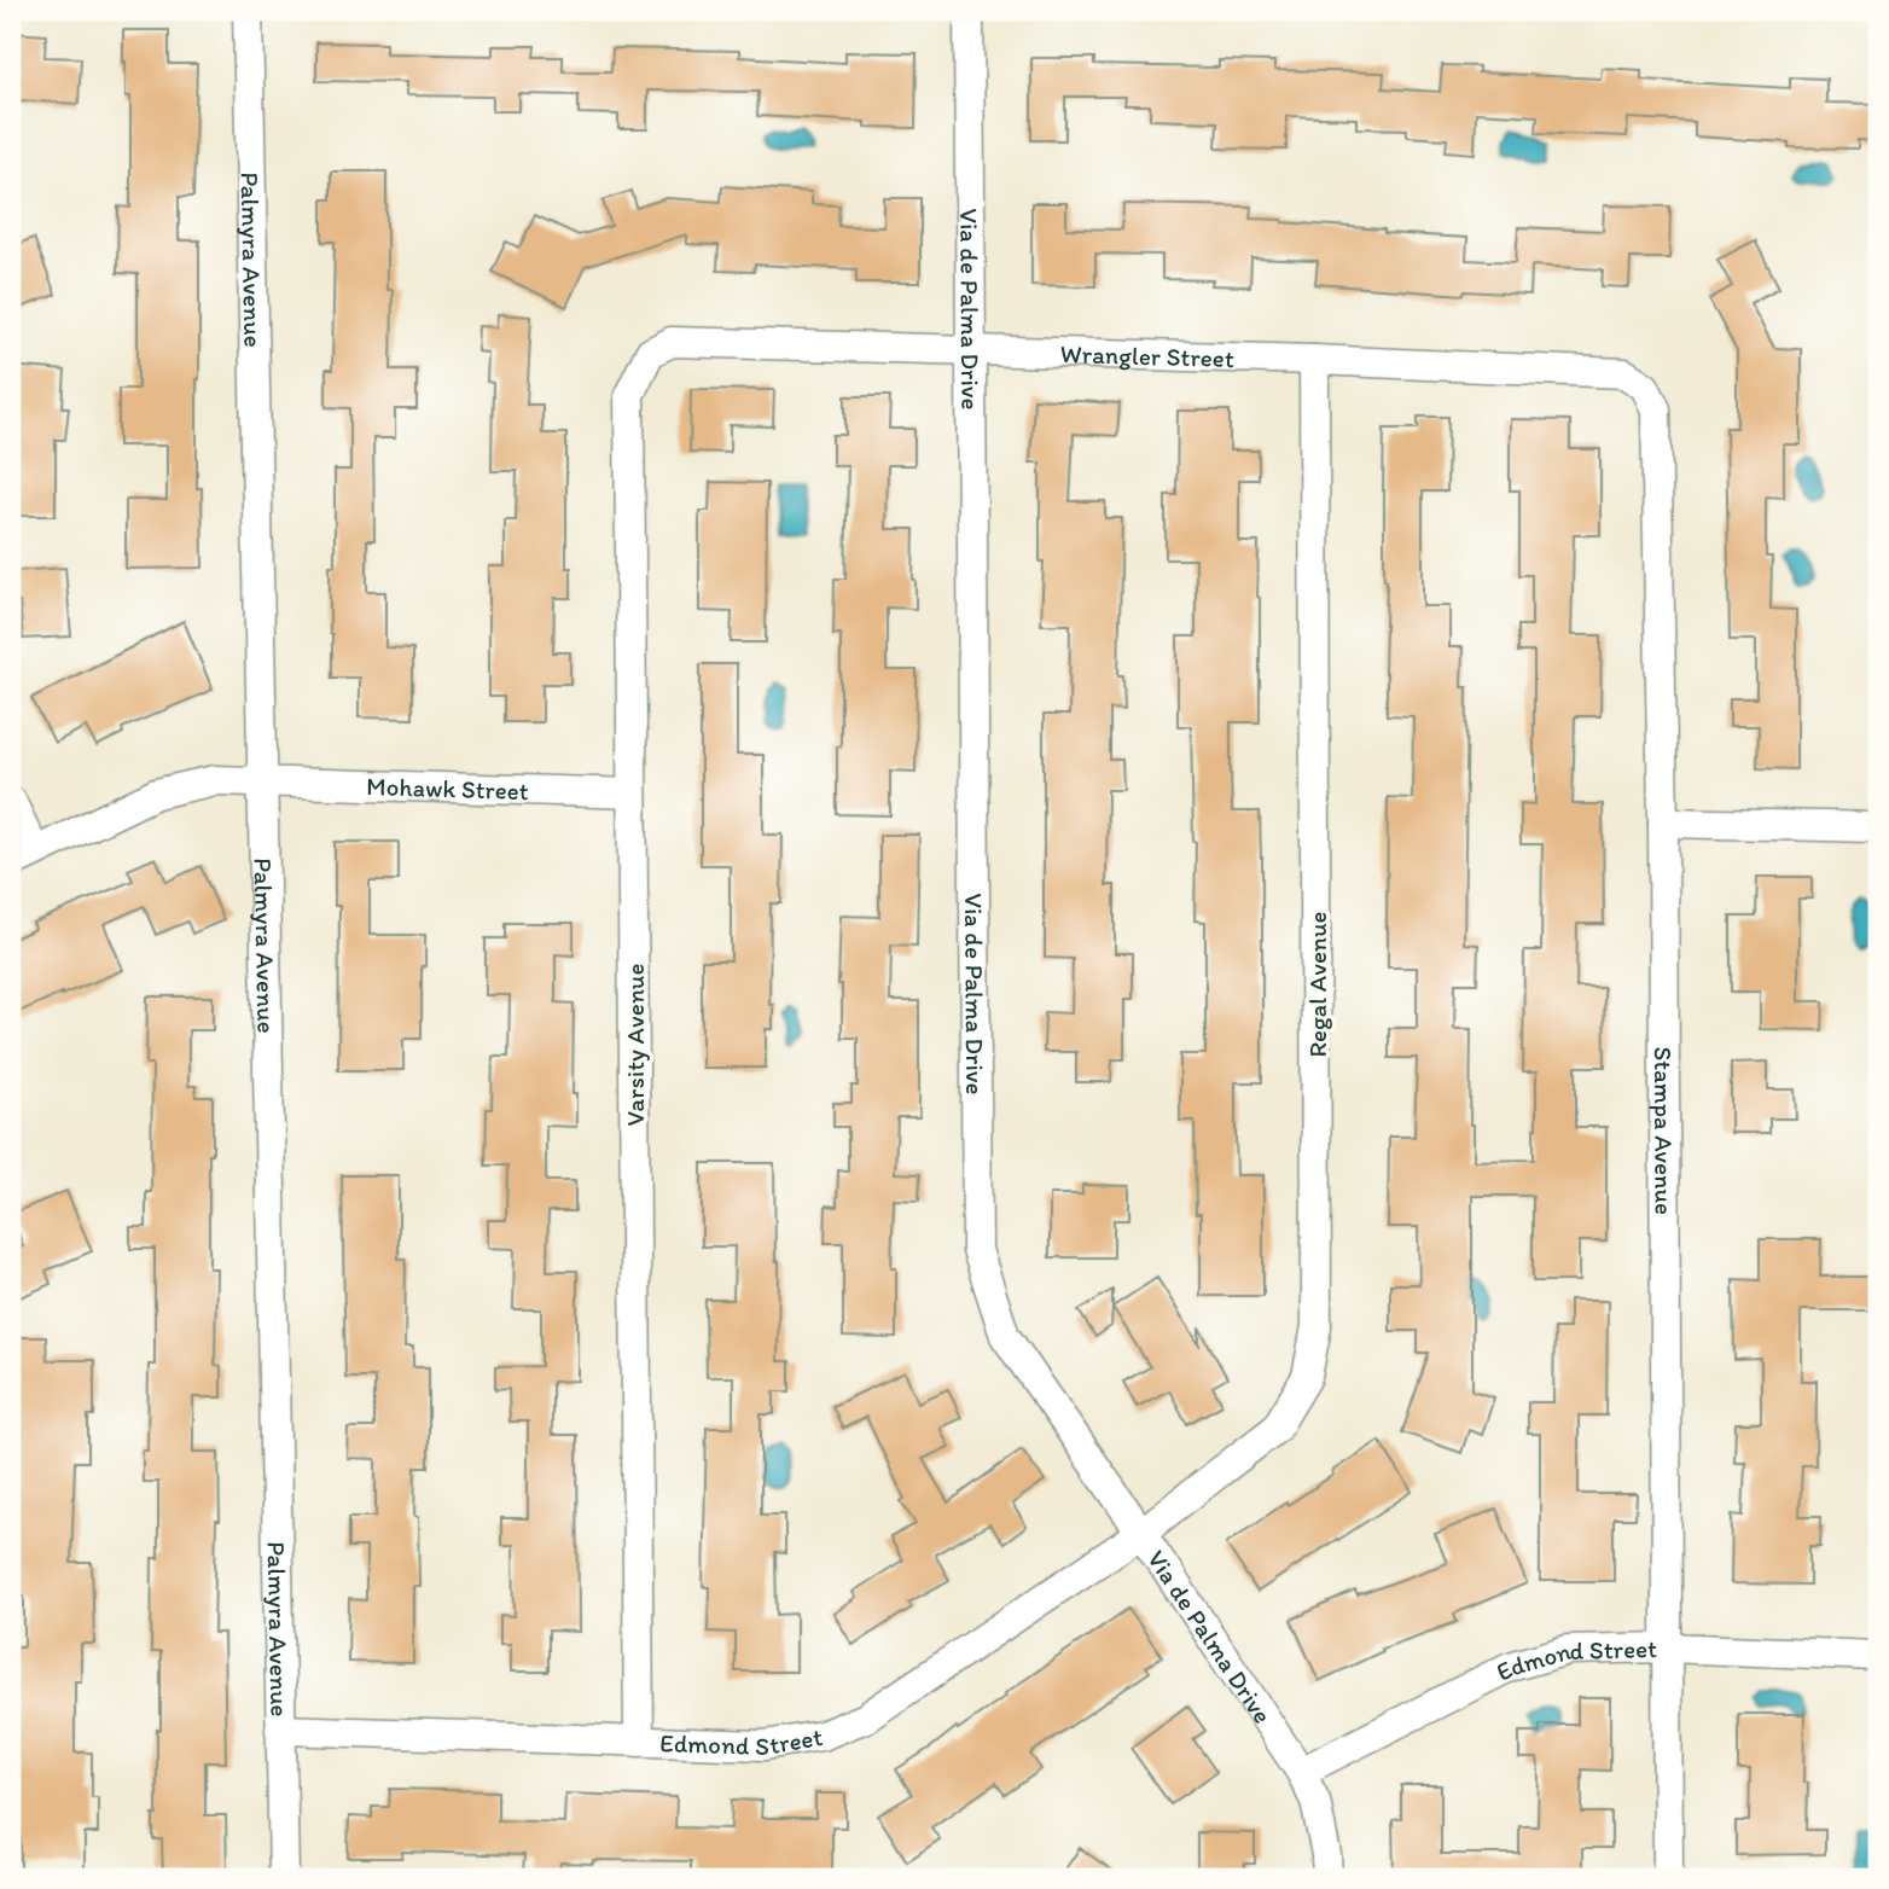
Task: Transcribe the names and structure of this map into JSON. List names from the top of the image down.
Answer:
{
  "streets": {
    "street": [
      "Palmyra Avenue",
      "Via de Palma Drive",
      "Wrangler Street",
      "Mohawk Street",
      "Regal Avenue",
      "Varsity Avenue",
      "Stampa Avenue",
      "Edmond Street"
    ]
  },
  "crossings": [
    ["Palmyra Avenue", "Mohawk Street"],
    ["Palmyra Avenue", "Edmond Street"],
    ["Via de Palma Drive", "Wrangler Street"],
    ["Via de Palma Drive", "Regal Avenue"],
    ["Via de Palma Drive", "Edmond Street"],
    ["Wrangler Street", "Regal Avenue"],
    ["Wrangler Street", "Varsity Avenue"],
    ["Wrangler Street", "Stampa Avenue"],
    ["Mohawk Street", "Varsity Avenue"],
    ["Regal Avenue", "Edmond Street"],
    ["Varsity Avenue", "Edmond Street"],
    ["Stampa Avenue", "Edmond Street"]
  ]
}
